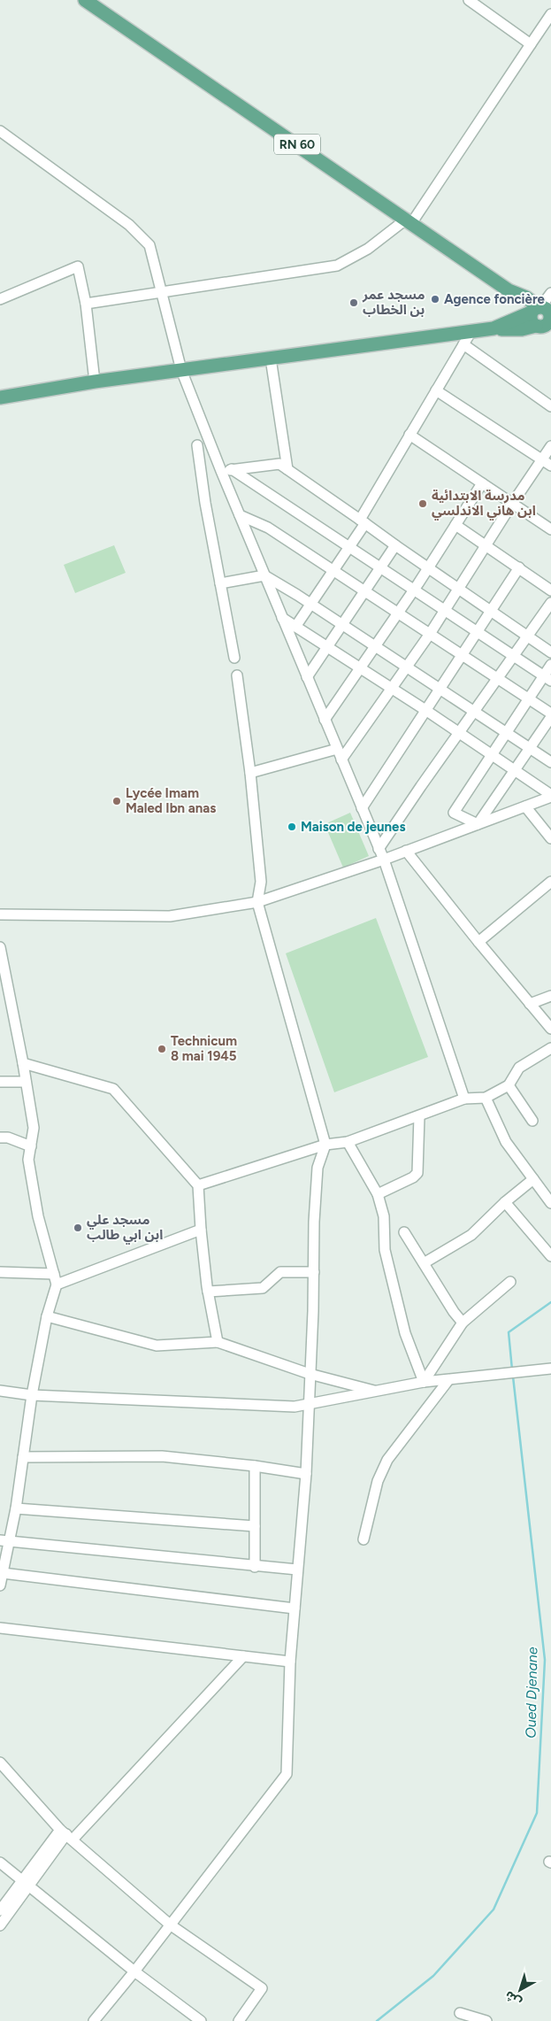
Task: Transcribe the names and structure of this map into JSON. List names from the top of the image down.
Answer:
{
  "streets": {
    "main road": ["RN 60"]
  },
  "water": ["Oued Djenane"],
  "places": [
    "Agence foncière",
    "مسجد عمر بن الخطاب",
    "مدرسة الابتدائية ابن هاني الاندلسي",
    "Lycée Imam Maled Ibn anas",
    "Maison de jeunes",
    "Technicum 8 mai 1945",
    "مسجد علي ابن ابي طالب"
  ],
  "north": "bottom left"
}
